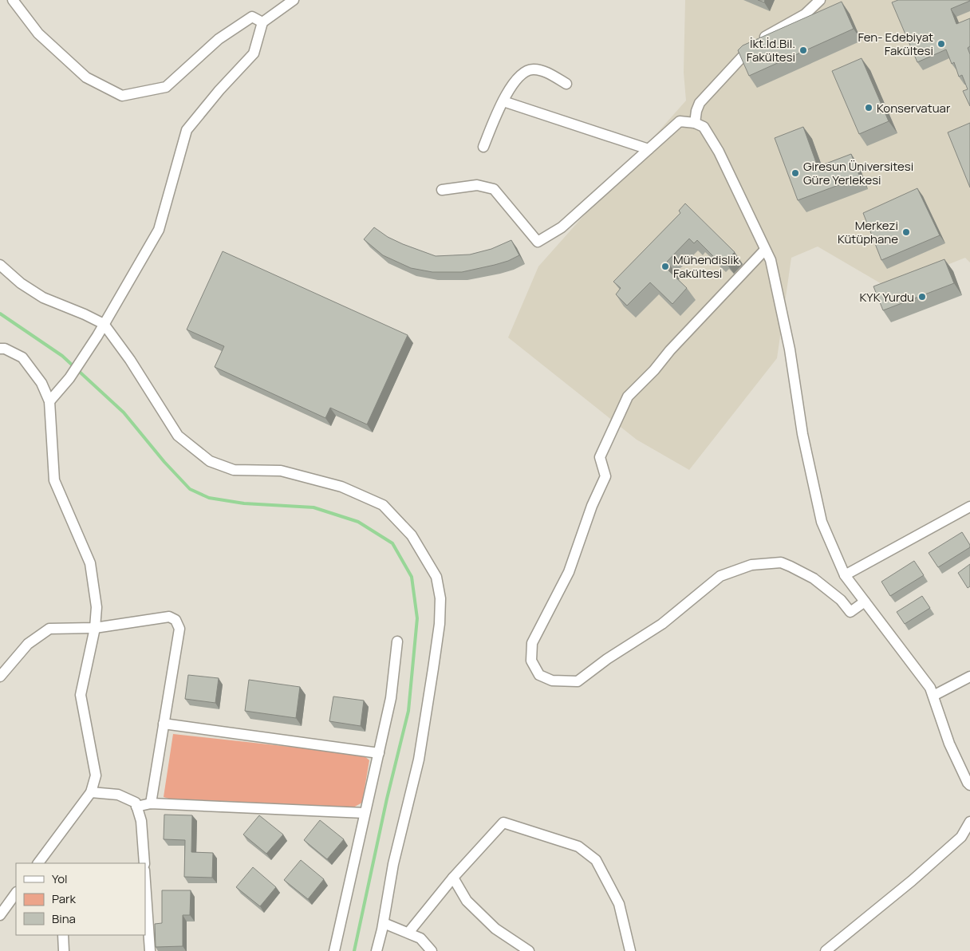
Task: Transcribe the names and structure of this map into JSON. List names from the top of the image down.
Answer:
{
  "places": [
    "Fen- Edebiyat Fakültesi",
    "İkt.İd.Bil. Fakültesi",
    "Konservatuar",
    "Giresun Üniversitesi Güre Yerlekesi",
    "Merkezi Kütüphane",
    "Mühendislik Fakültesi",
    "KYK Yurdu"
  ],
  "legend": ["Yol", "Park", "Bina"]
}
